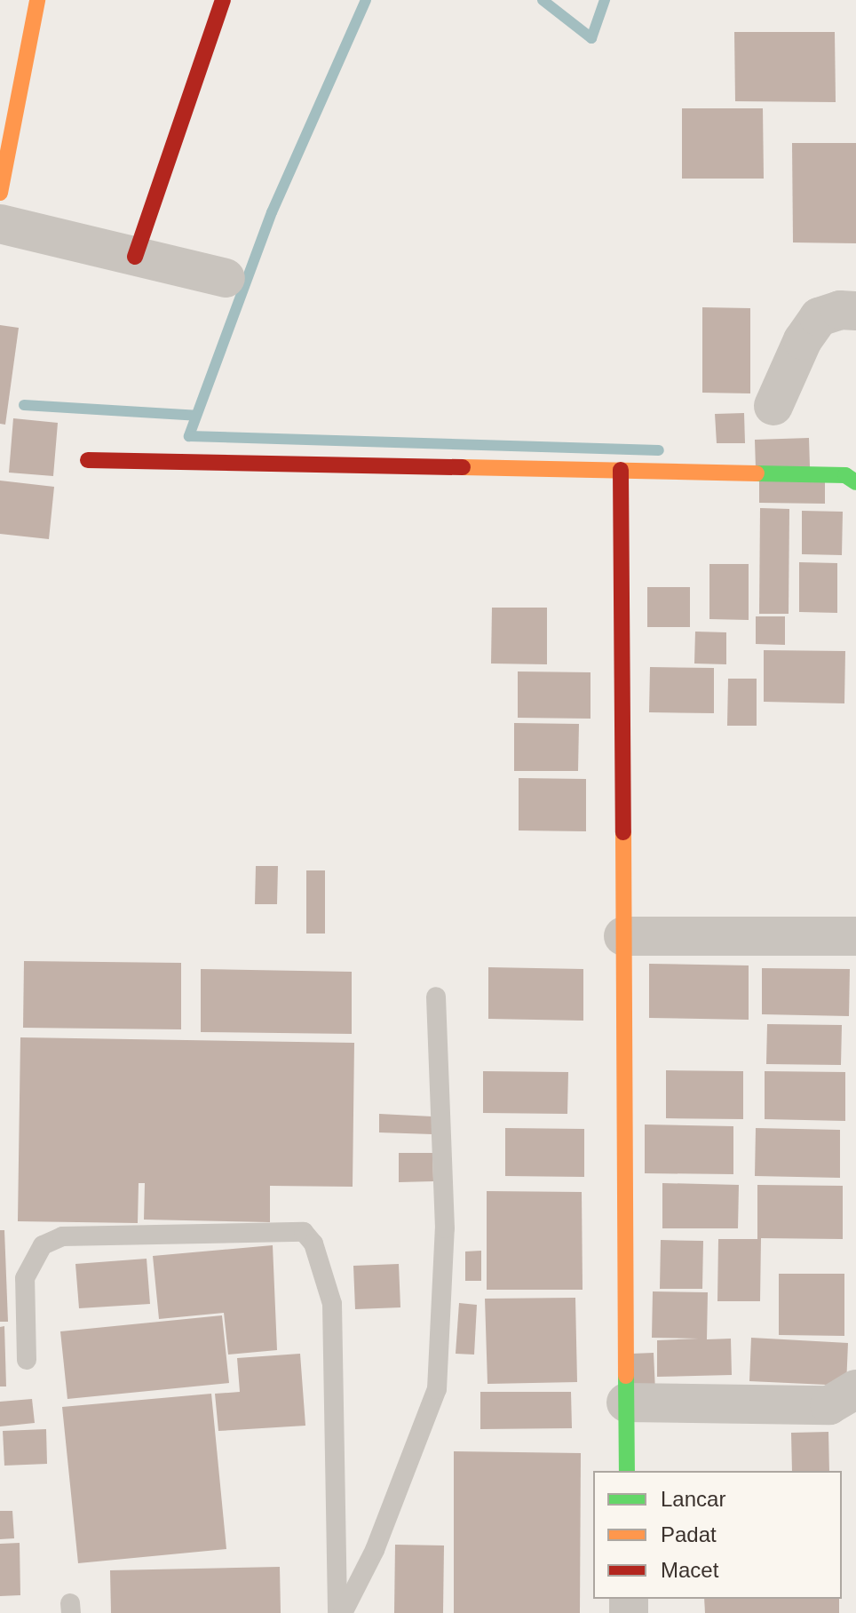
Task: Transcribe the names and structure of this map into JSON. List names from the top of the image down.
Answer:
{
  "legend": ["Lancar", "Padat", "Macet"]
}
